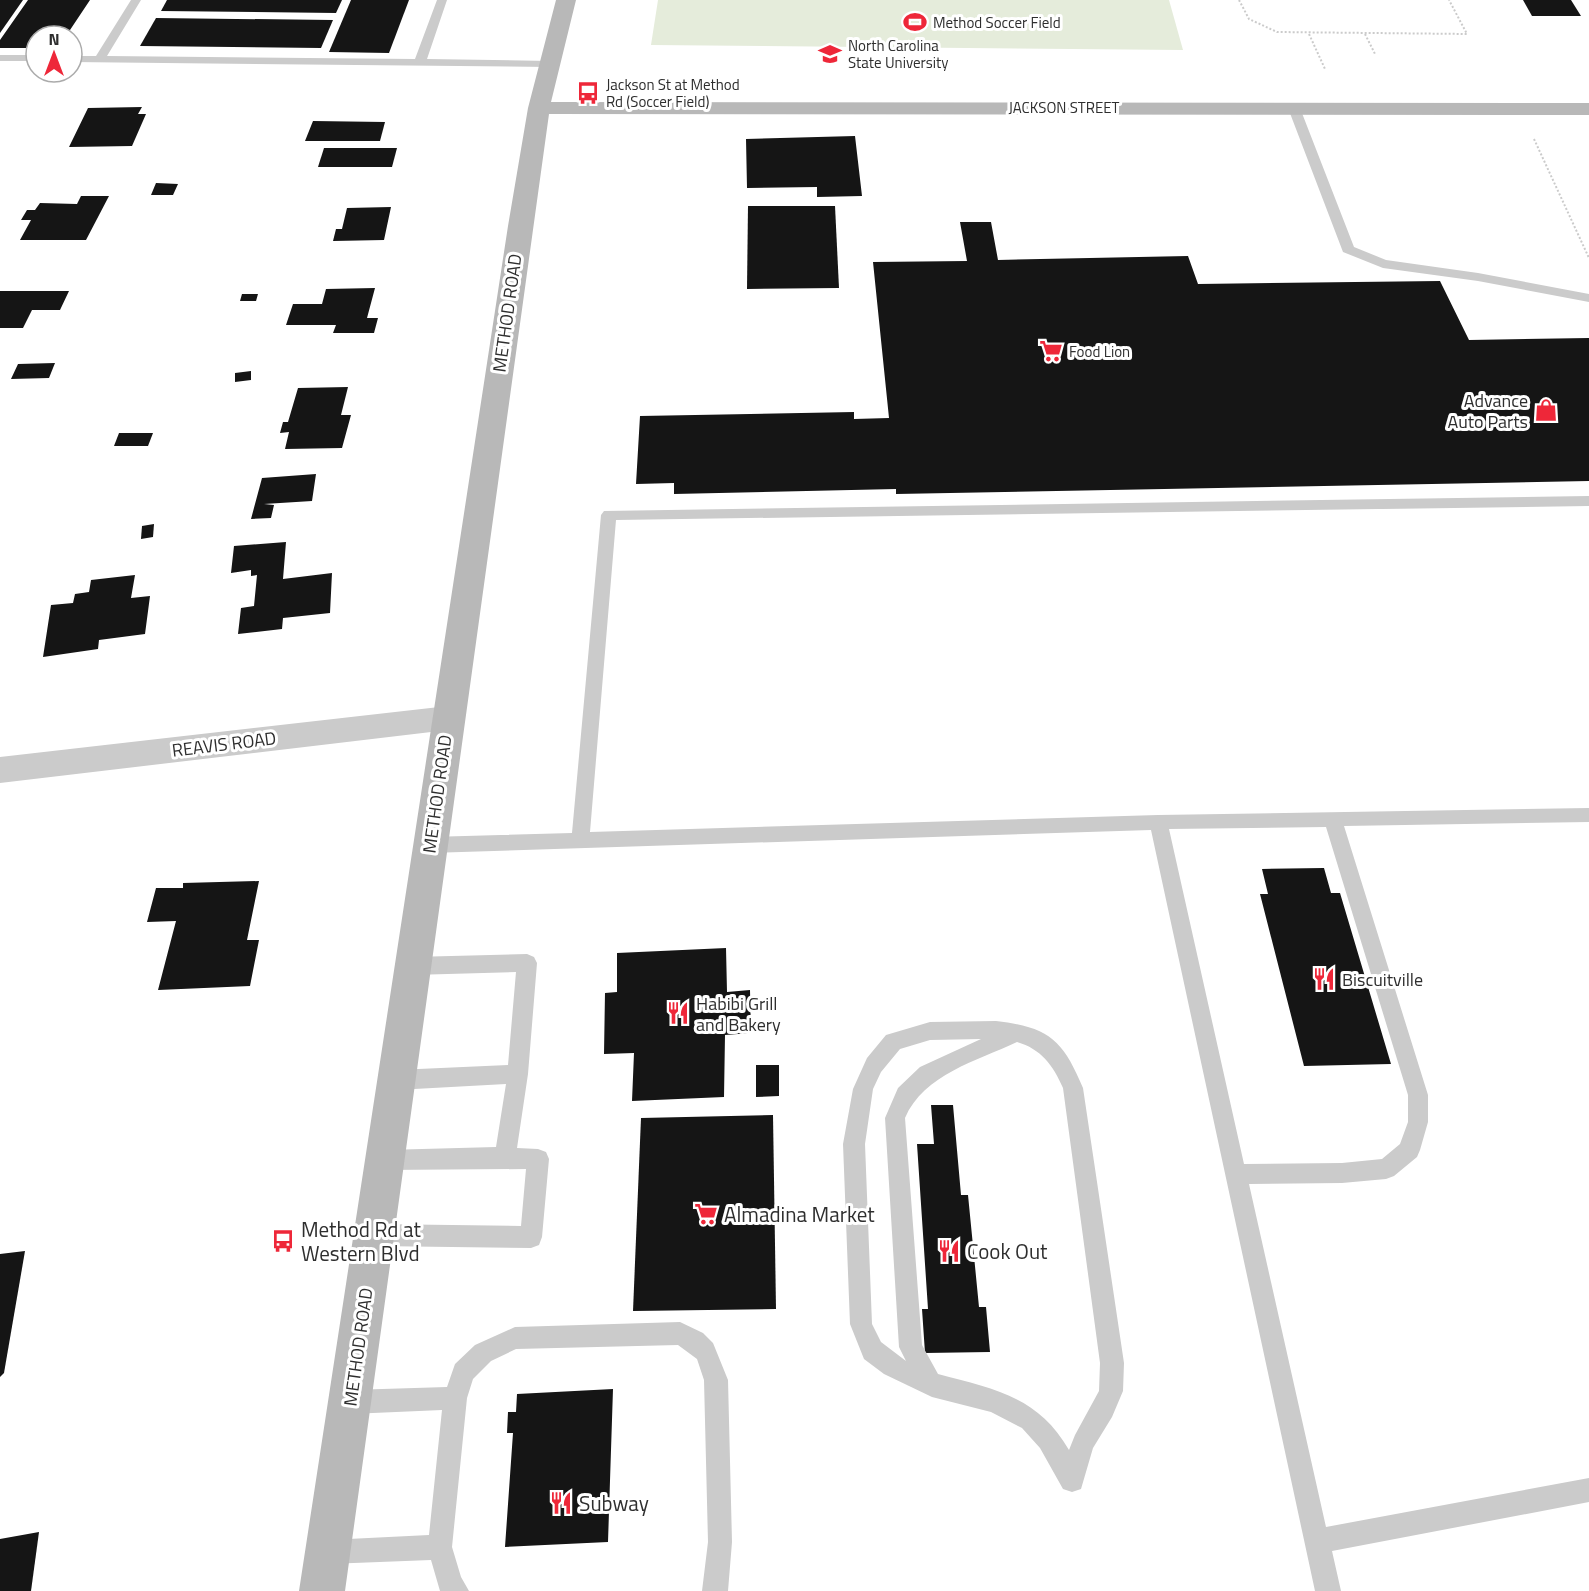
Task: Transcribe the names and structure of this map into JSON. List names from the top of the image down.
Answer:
{
  "streets": {
    "street": ["JACKSON STREET", "METHOD ROAD", "REAVIS ROAD"]
  },
  "crossings": [
    ["JACKSON STREET", "METHOD ROAD"],
    ["METHOD ROAD", "REAVIS ROAD"]
  ],
  "places": {
    "sports": ["Method Soccer Field"],
    "school or university": ["North Carolina State University"],
    "bus stop": ["Jackson St at Method Rd (Soccer Field)", "Method Rd at Western Blvd"],
    "supermarket": ["Food Lion", "Almadina Market"],
    "shop": ["Advance Auto Parts"],
    "restaurant": [
      "Biscuitville",
      "Habibi Grill and Bakery",
      "Cook Out",
      "Subway"
    ]
  },
  "north": "top"
}
